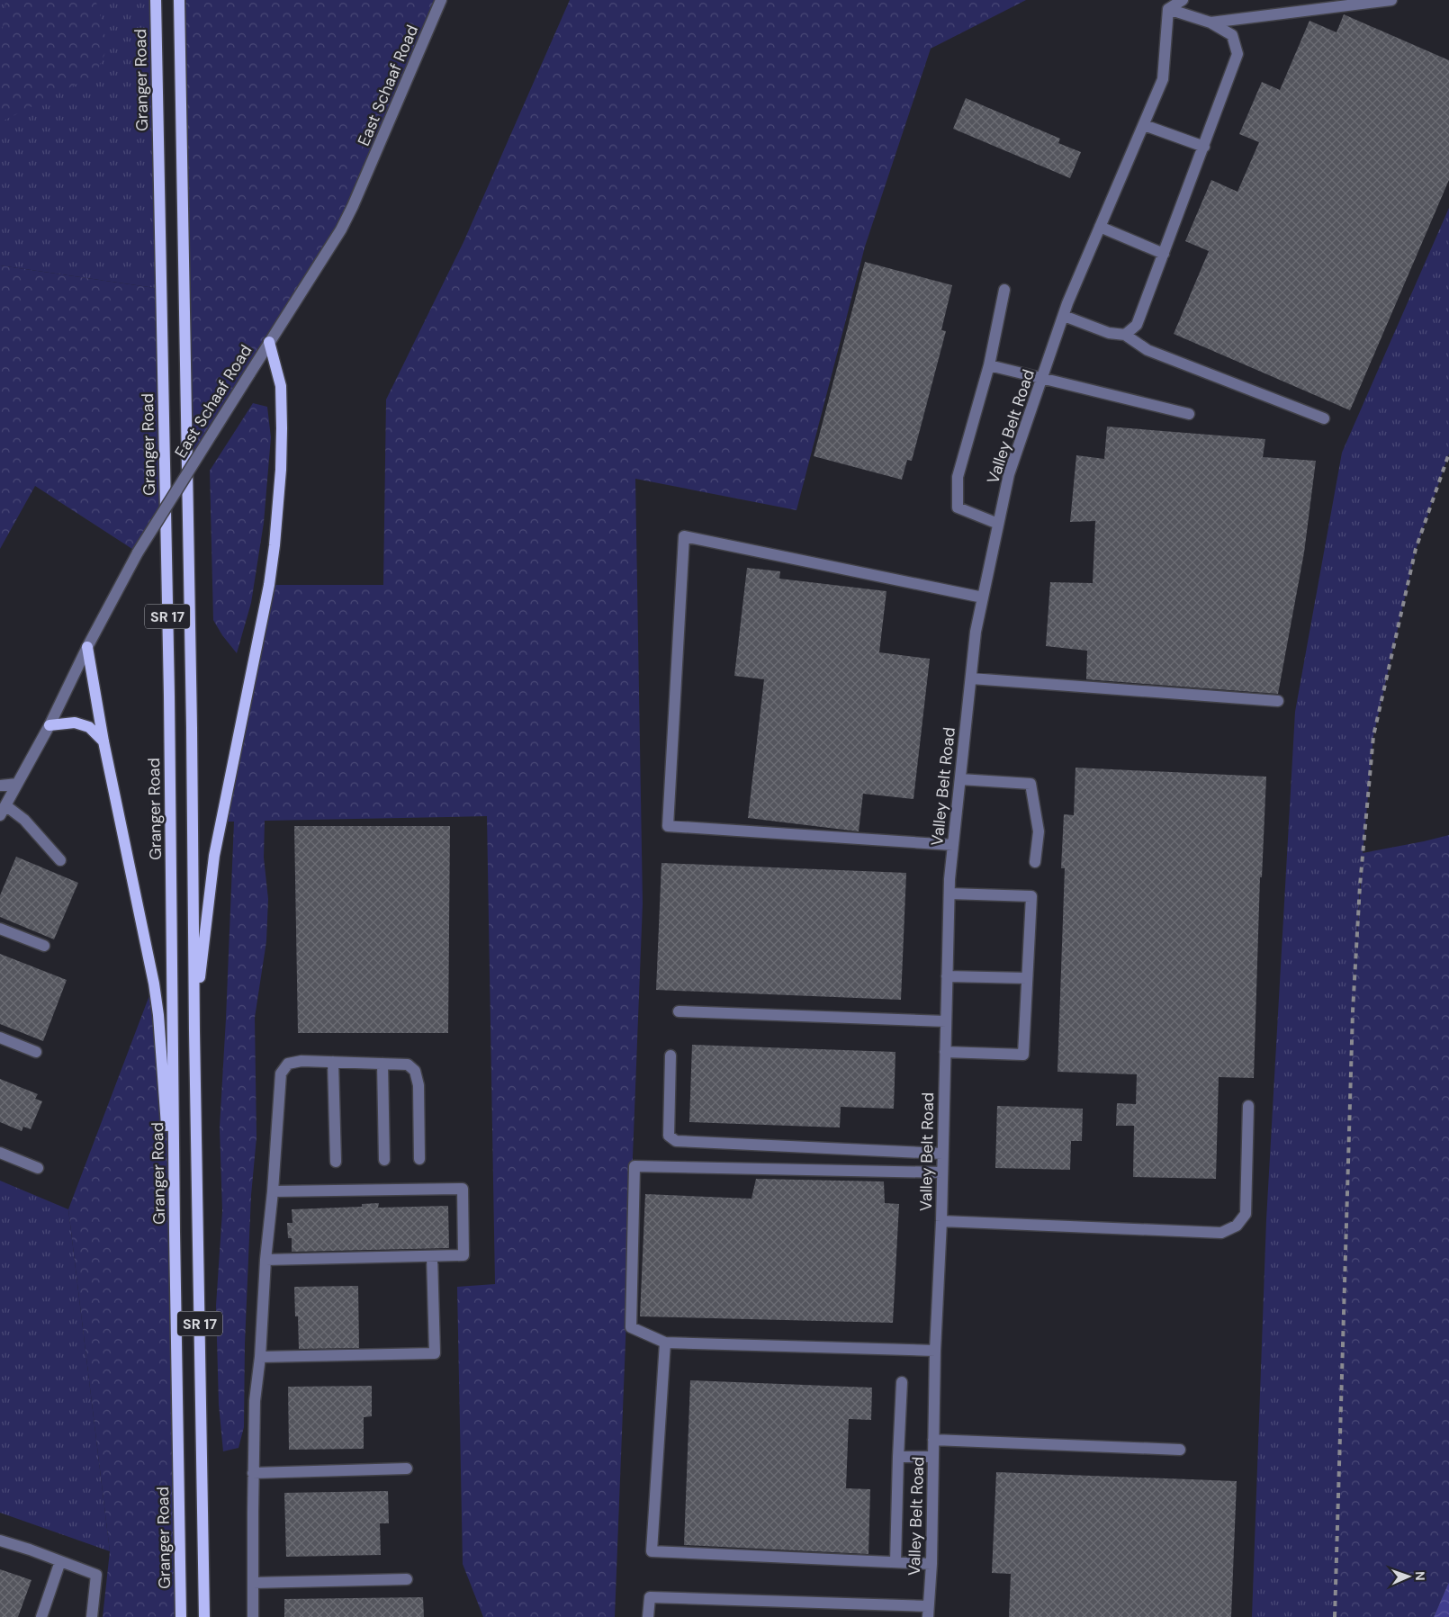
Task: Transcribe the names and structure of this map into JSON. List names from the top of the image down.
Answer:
{
  "streets": {
    "main road": ["Granger Road", "SR 17"],
    "street": ["East Schaaf Road", "Valley Belt Road"]
  },
  "north": "right"
}
